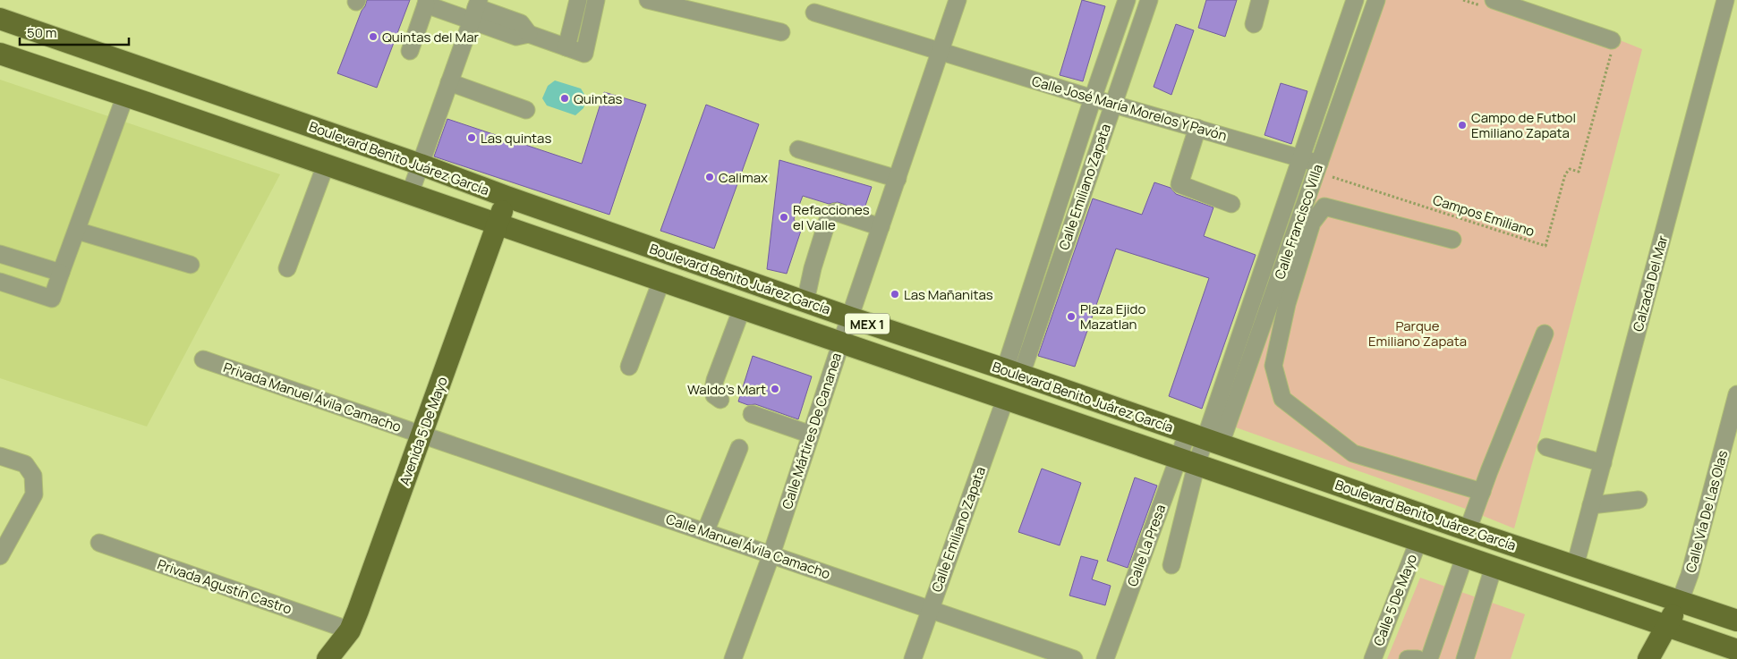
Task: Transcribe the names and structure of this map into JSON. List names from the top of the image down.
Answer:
{
  "streets": {
    "main road": ["Boulevard Benito Juárez García", "MEX 1", "Avenida 5 De Mayo"],
    "street": [
      "Calle José María Morelos Y Pavón",
      "Calle Emiliano Zapata",
      "Calle Francisco Villa",
      "Calzada Del Mar",
      "Privada Manuel Ávila Camacho",
      "Calle Mártires De Cananea",
      "Calle Vía De Las Olas",
      "Calle La Presa",
      "Calle Manuel Ávila Camacho",
      "Privada Agustín Castro",
      "Calle 5 De Mayo"
    ],
    "path": ["Campos Emiliano"]
  },
  "crossings": [
    ["Calle José María Morelos Y Pavón", "Calle Emiliano Zapata"],
    ["Calle José María Morelos Y Pavón", "Calle Francisco Villa"],
    ["Calle José María Morelos Y Pavón", "Calle Mártires De Cananea"],
    ["Boulevard Benito Juárez García", "Calle Emiliano Zapata"],
    ["Boulevard Benito Juárez García", "Calle Francisco Villa"],
    ["Boulevard Benito Juárez García", "Calzada Del Mar"],
    ["Boulevard Benito Juárez García", "Avenida 5 De Mayo"],
    ["Boulevard Benito Juárez García", "Calle Mártires De Cananea"],
    ["Boulevard Benito Juárez García", "Calle Vía De Las Olas"],
    ["Boulevard Benito Juárez García", "Calle La Presa"],
    ["Boulevard Benito Juárez García", "Calle 5 De Mayo"],
    ["Calle Emiliano Zapata", "Calle Manuel Ávila Camacho"],
    ["Calle Francisco Villa", "Calle La Presa"],
    ["Privada Manuel Ávila Camacho", "Avenida 5 De Mayo"],
    ["Privada Manuel Ávila Camacho", "Calle Manuel Ávila Camacho"],
    ["Avenida 5 De Mayo", "Calle Manuel Ávila Camacho"],
    ["Avenida 5 De Mayo", "Privada Agustín Castro"],
    ["Calle Mártires De Cananea", "Calle Manuel Ávila Camacho"]
  ],
  "parks": ["Parque Emiliano Zapata"],
  "places": [
    "Quintas del Mar",
    "Quintas",
    "Campo de Futbol Emiliano Zapata",
    "Las quintas",
    "Calimax",
    "Refacciones el Valle",
    "Las Mañanitas",
    "Plaza Ejido Mazatlan",
    "Waldo's Mart"
  ],
  "scale_bar": "50 m"
}
